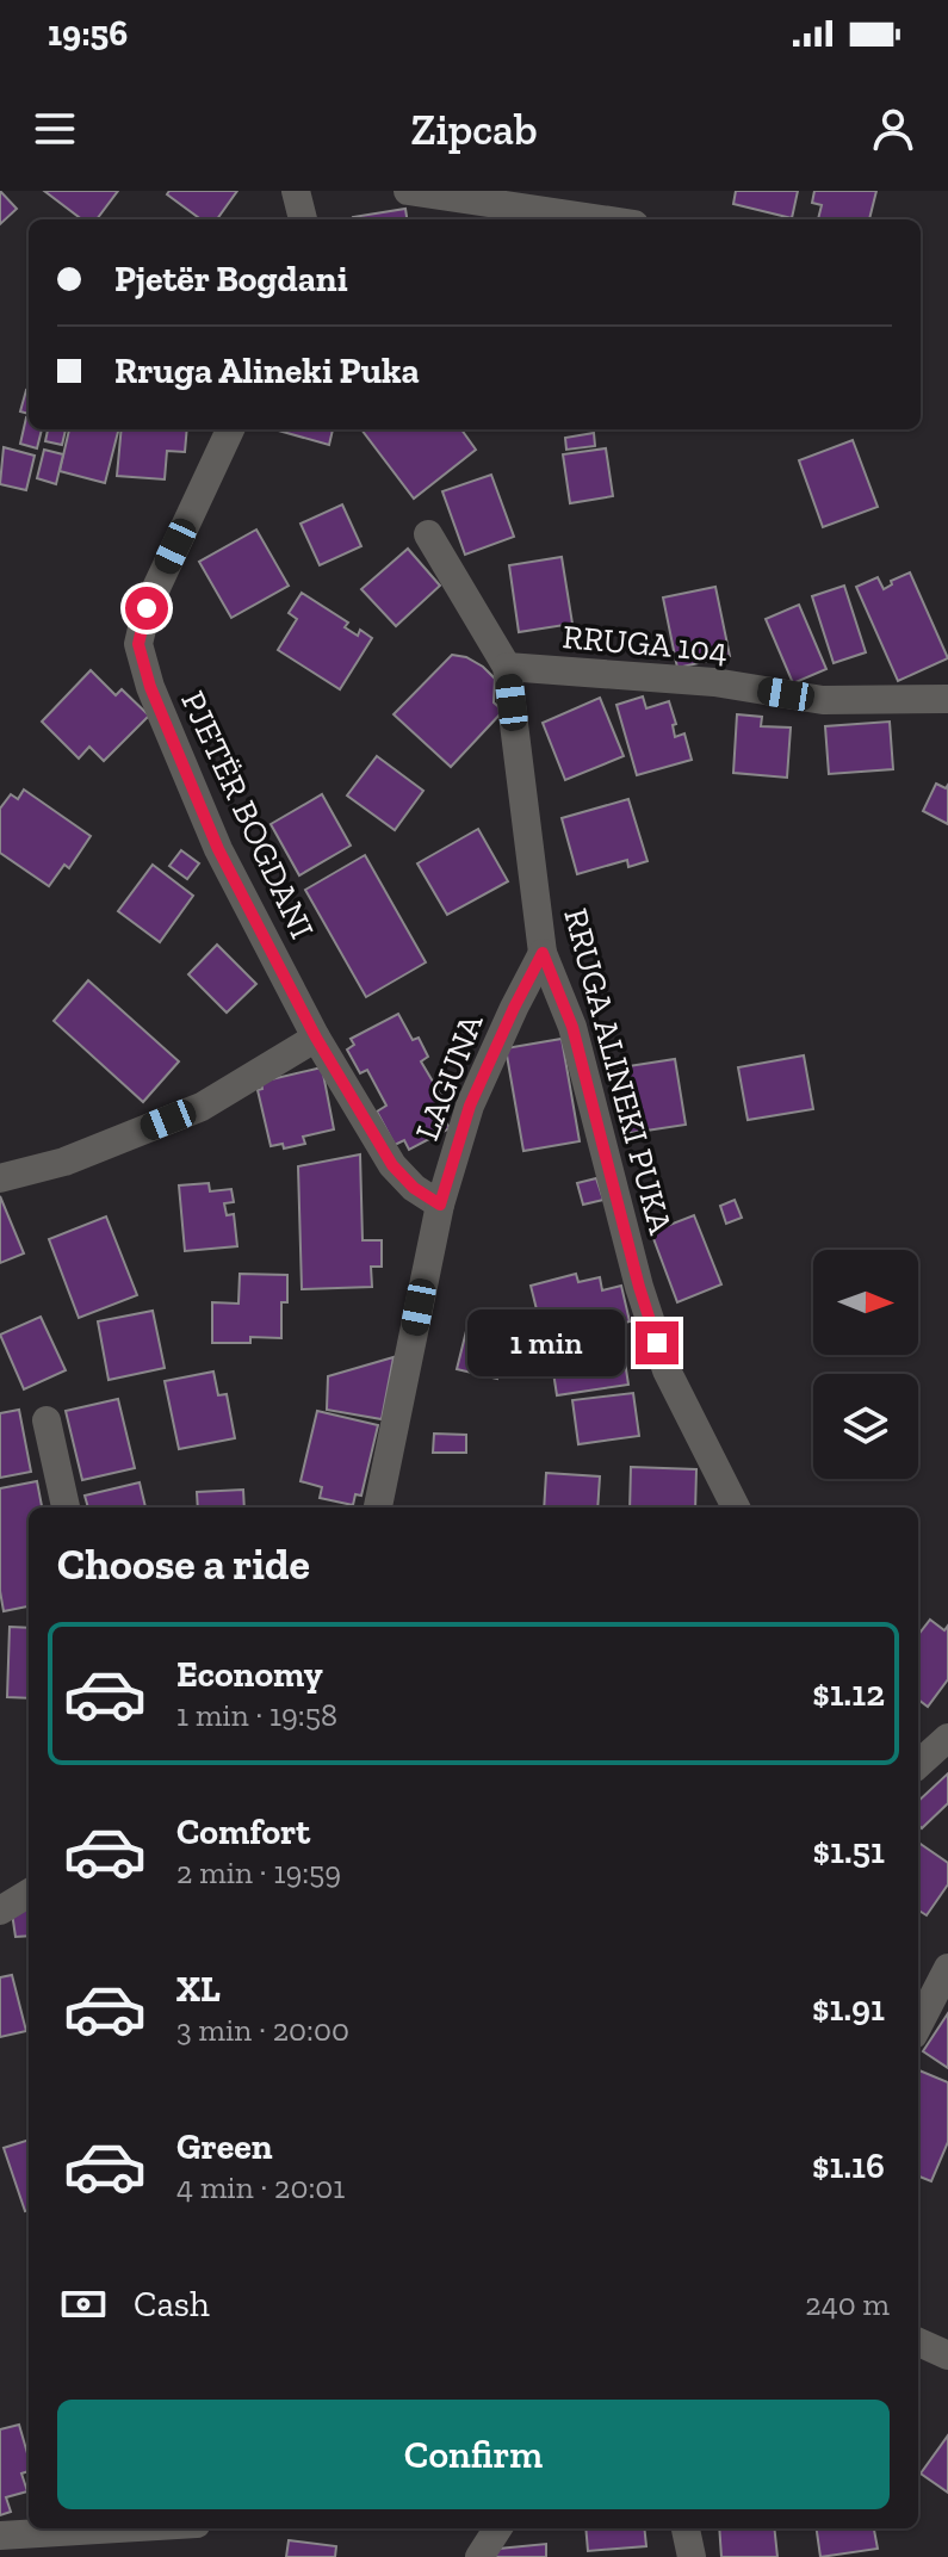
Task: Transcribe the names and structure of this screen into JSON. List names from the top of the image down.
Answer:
{
  "streets": {
    "street": [
      "RRUGA 104",
      "PJETËR BOGDANI",
      "RRUGA ALINEKI PUKA",
      "LAGUNA"
    ]
  },
  "crossings": [
    ["RRUGA 104", "RRUGA ALINEKI PUKA"],
    ["PJETËR BOGDANI", "LAGUNA"],
    ["RRUGA ALINEKI PUKA", "LAGUNA"]
  ],
  "north": "right",
  "page": {
    "status": "19:56",
    "header": "Zipcab",
    "banner": ["Pjetër Bogdani", "Rruga Alineki Puka"],
    "bubble": "1 min",
    "heading": "Choose a ride",
    "list": [
      {
        "name": "Economy",
        "note": "1 min · 19:58",
        "value": "$1.12"
      },
      {
        "name": "Comfort",
        "note": "2 min · 19:59",
        "value": "$1.51"
      },
      {
        "name": "XL",
        "note": "3 min · 20:00",
        "value": "$1.91"
      },
      {
        "name": "Green",
        "note": "4 min · 20:01",
        "value": "$1.16"
      }
    ],
    "pay": ["Cash", "240 m"],
    "buttons": "Confirm"
  }
}
